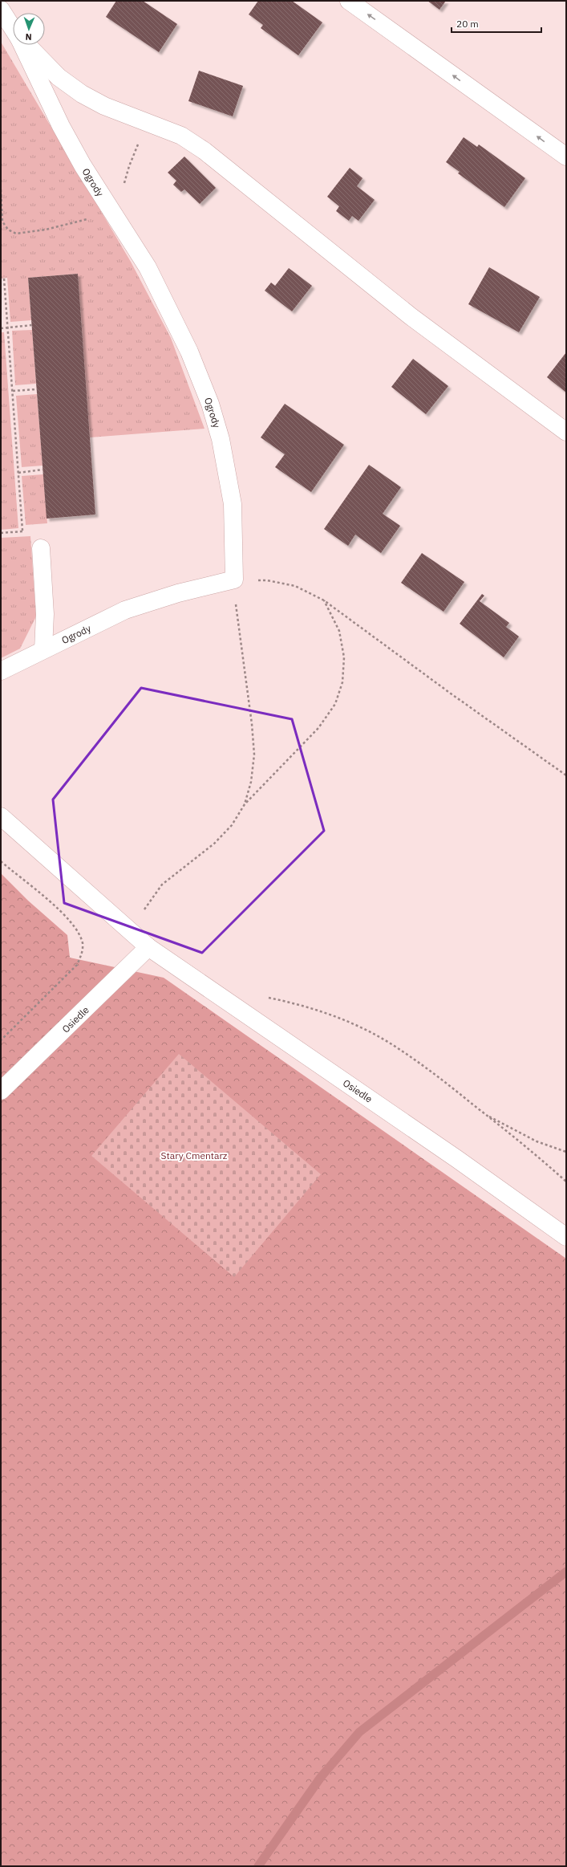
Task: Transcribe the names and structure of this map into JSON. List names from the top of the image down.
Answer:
{
  "streets": {
    "street": ["Ogrody", "Osiedle"]
  },
  "parks": ["Stary Cmentarz"],
  "scale_bar": "20 m",
  "north": "bottom"
}
